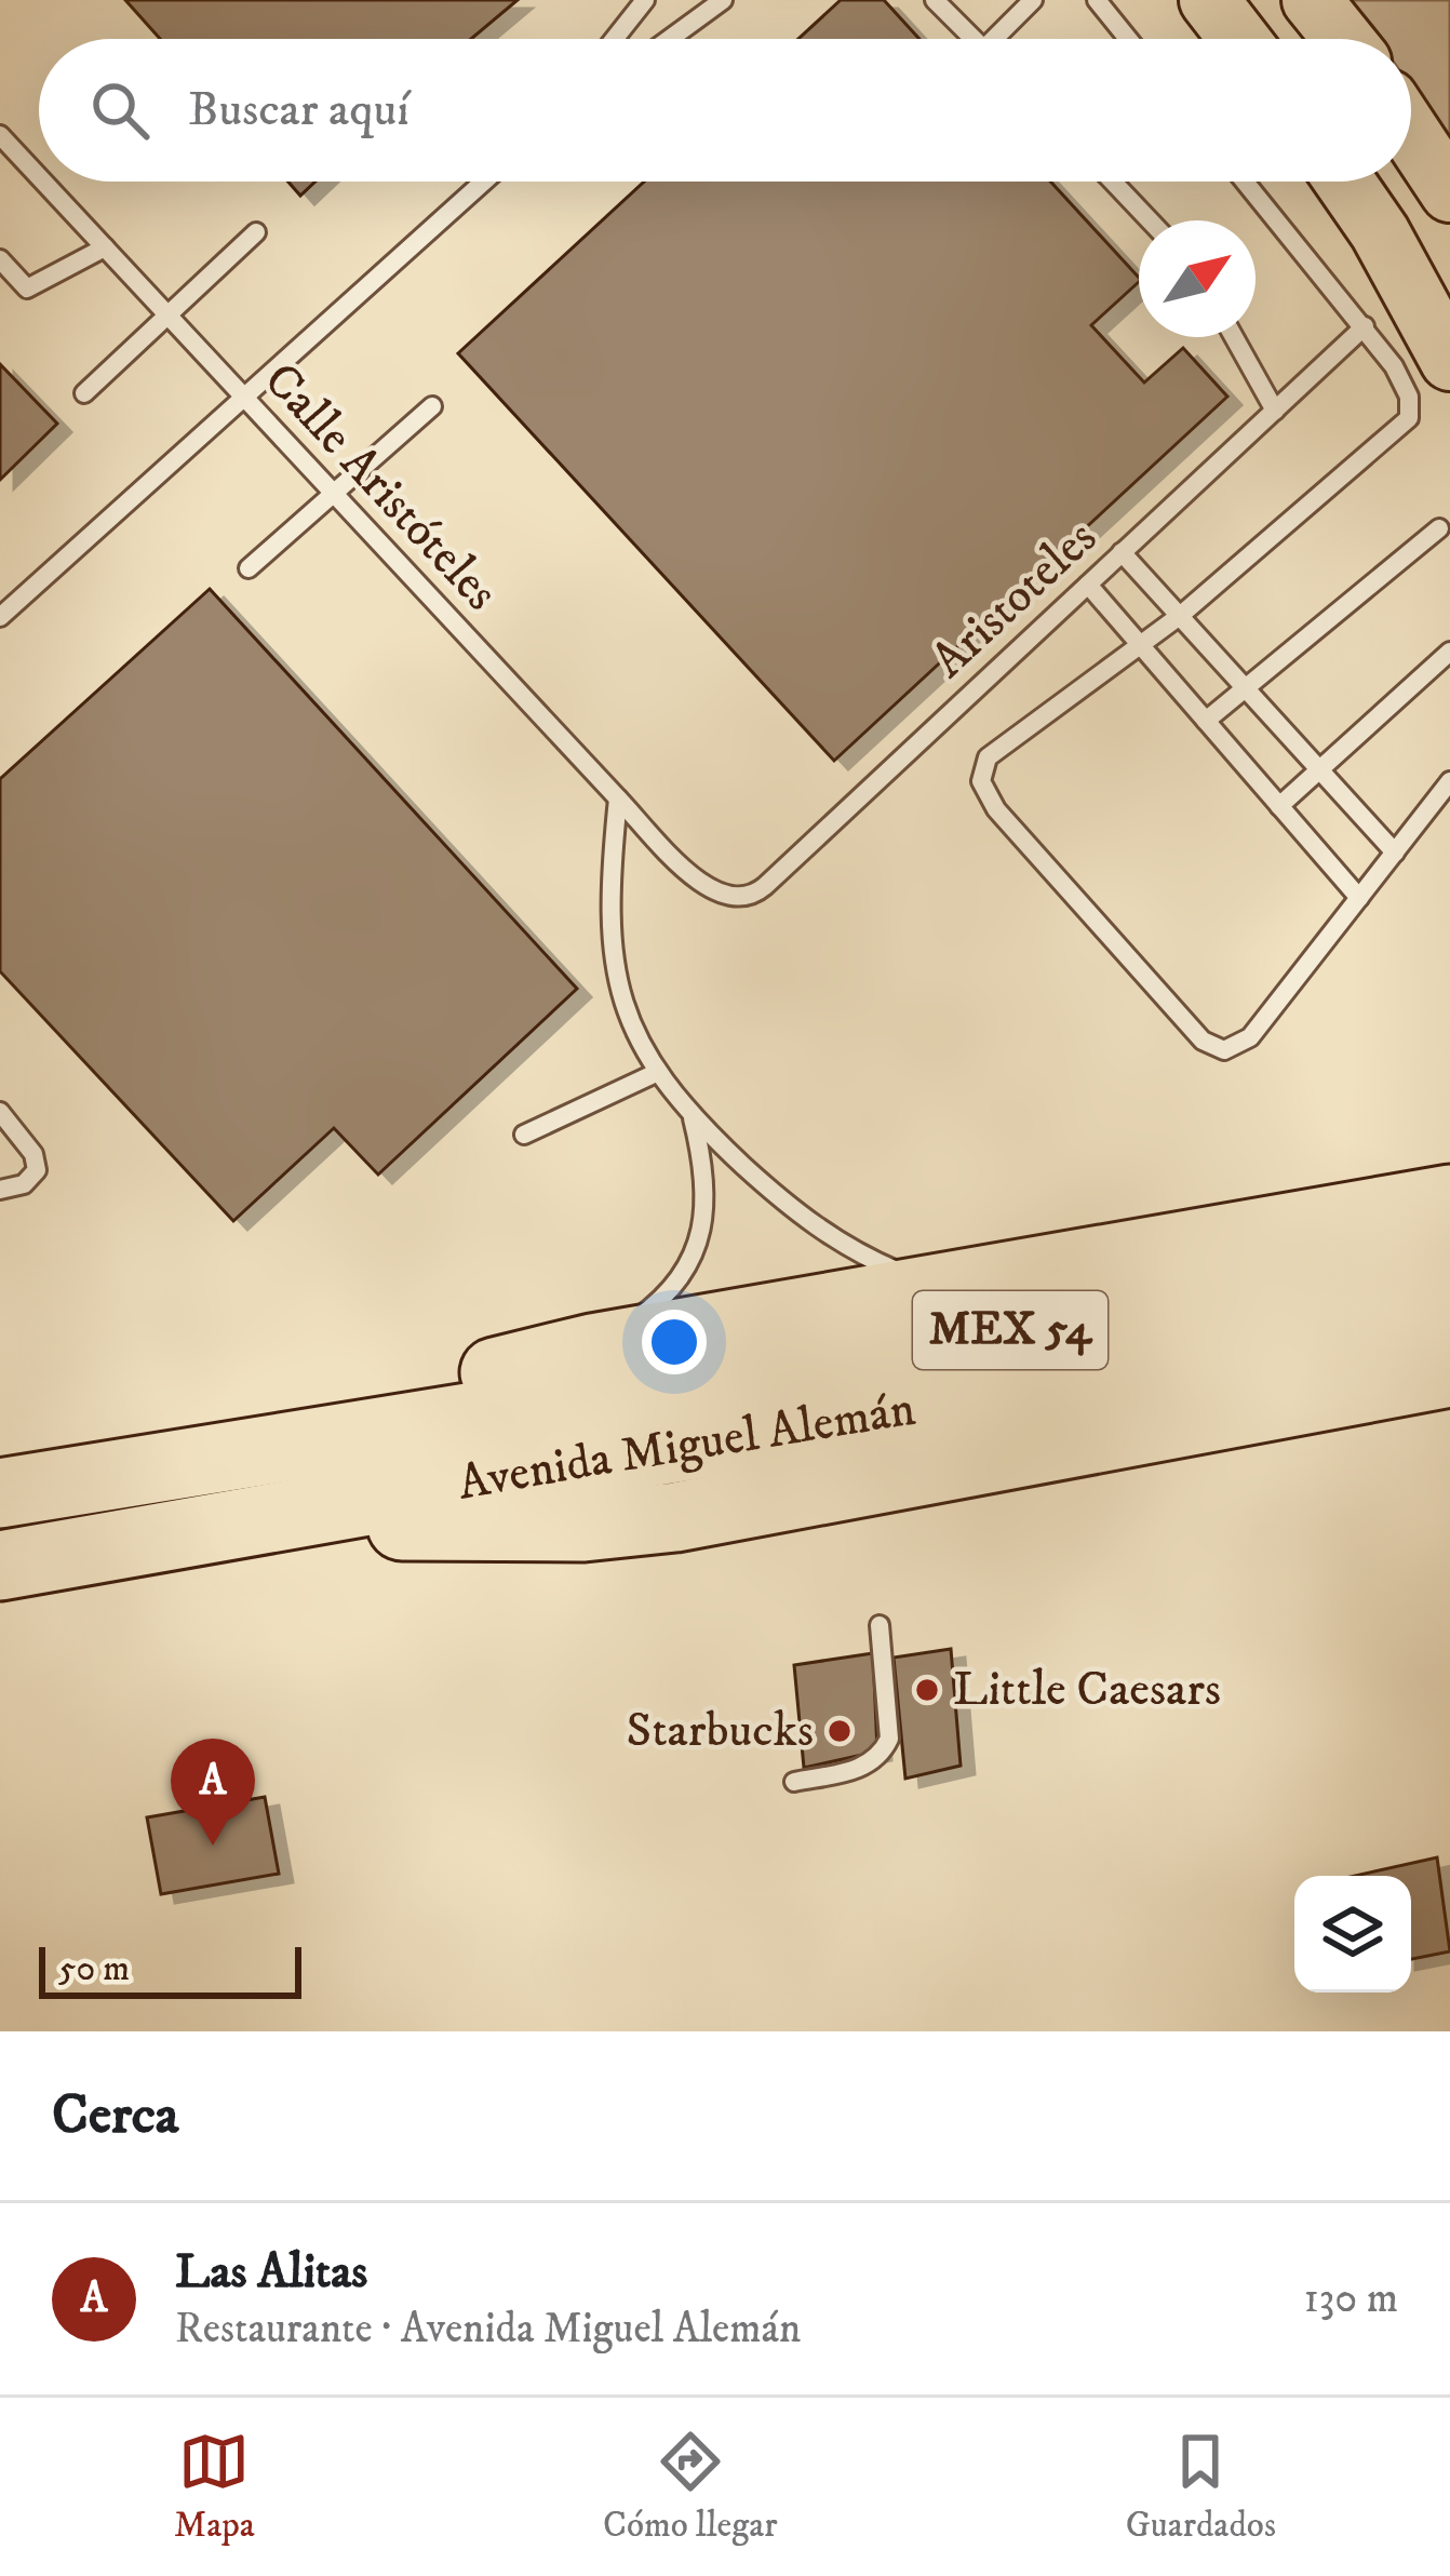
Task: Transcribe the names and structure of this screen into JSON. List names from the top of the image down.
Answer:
{
  "streets": {
    "highway": ["MEX 54", "Avenida Miguel Alemán"],
    "lane": ["Calle Aristóteles", "Aristoteles"]
  },
  "crossings": [
    ["Calle Aristóteles", "Aristoteles"]
  ],
  "places": ["Little Caesars", "Starbucks"],
  "scale_bar": "50 m",
  "north": "top right",
  "page": {
    "search": "Buscar aquí",
    "pins": "A",
    "scale": "50 m",
    "heading": "Cerca",
    "list": [
      {
        "mark": "A",
        "name": "Las Alitas",
        "note": "Restaurante · Avenida Miguel Alemán",
        "value": "130 m"
      }
    ],
    "nav": ["Mapa", "Cómo llegar", "Guardados"]
  }
}
